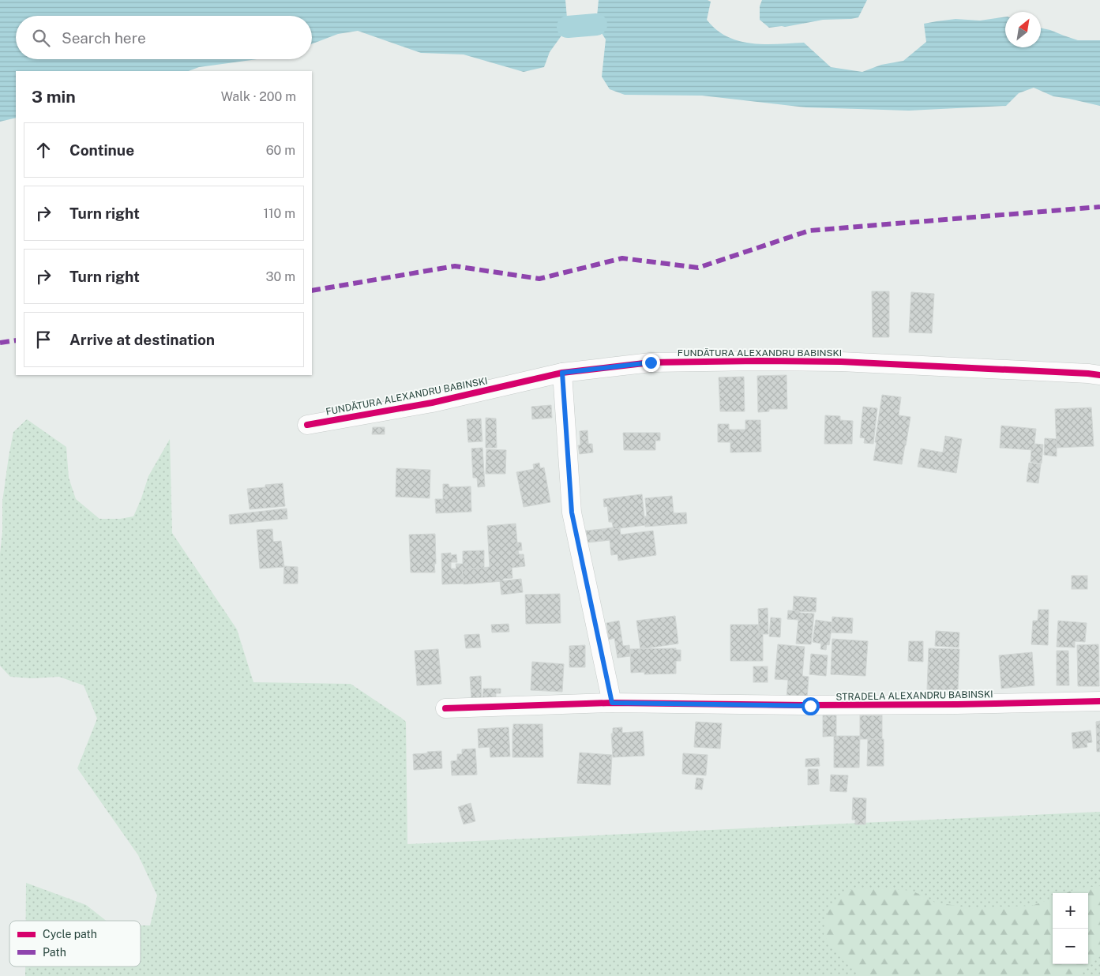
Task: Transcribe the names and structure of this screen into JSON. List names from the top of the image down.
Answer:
{
  "streets": {
    "street": ["FUNDĂTURA ALEXANDRU BABINSKI", "STRADELA ALEXANDRU BABINSKI"]
  },
  "legend": ["Cycle path", "Path"],
  "north": "top right",
  "page": {
    "search": "Search here",
    "heading": ["3 min", "Walk · 200 m"],
    "list": [
      ["Continue", "60 m"],
      ["Turn right", "110 m"],
      ["Turn right", "30 m"],
      "Arrive at destination"
    ],
    "map_buttons": ["+", "−"]
  }
}
